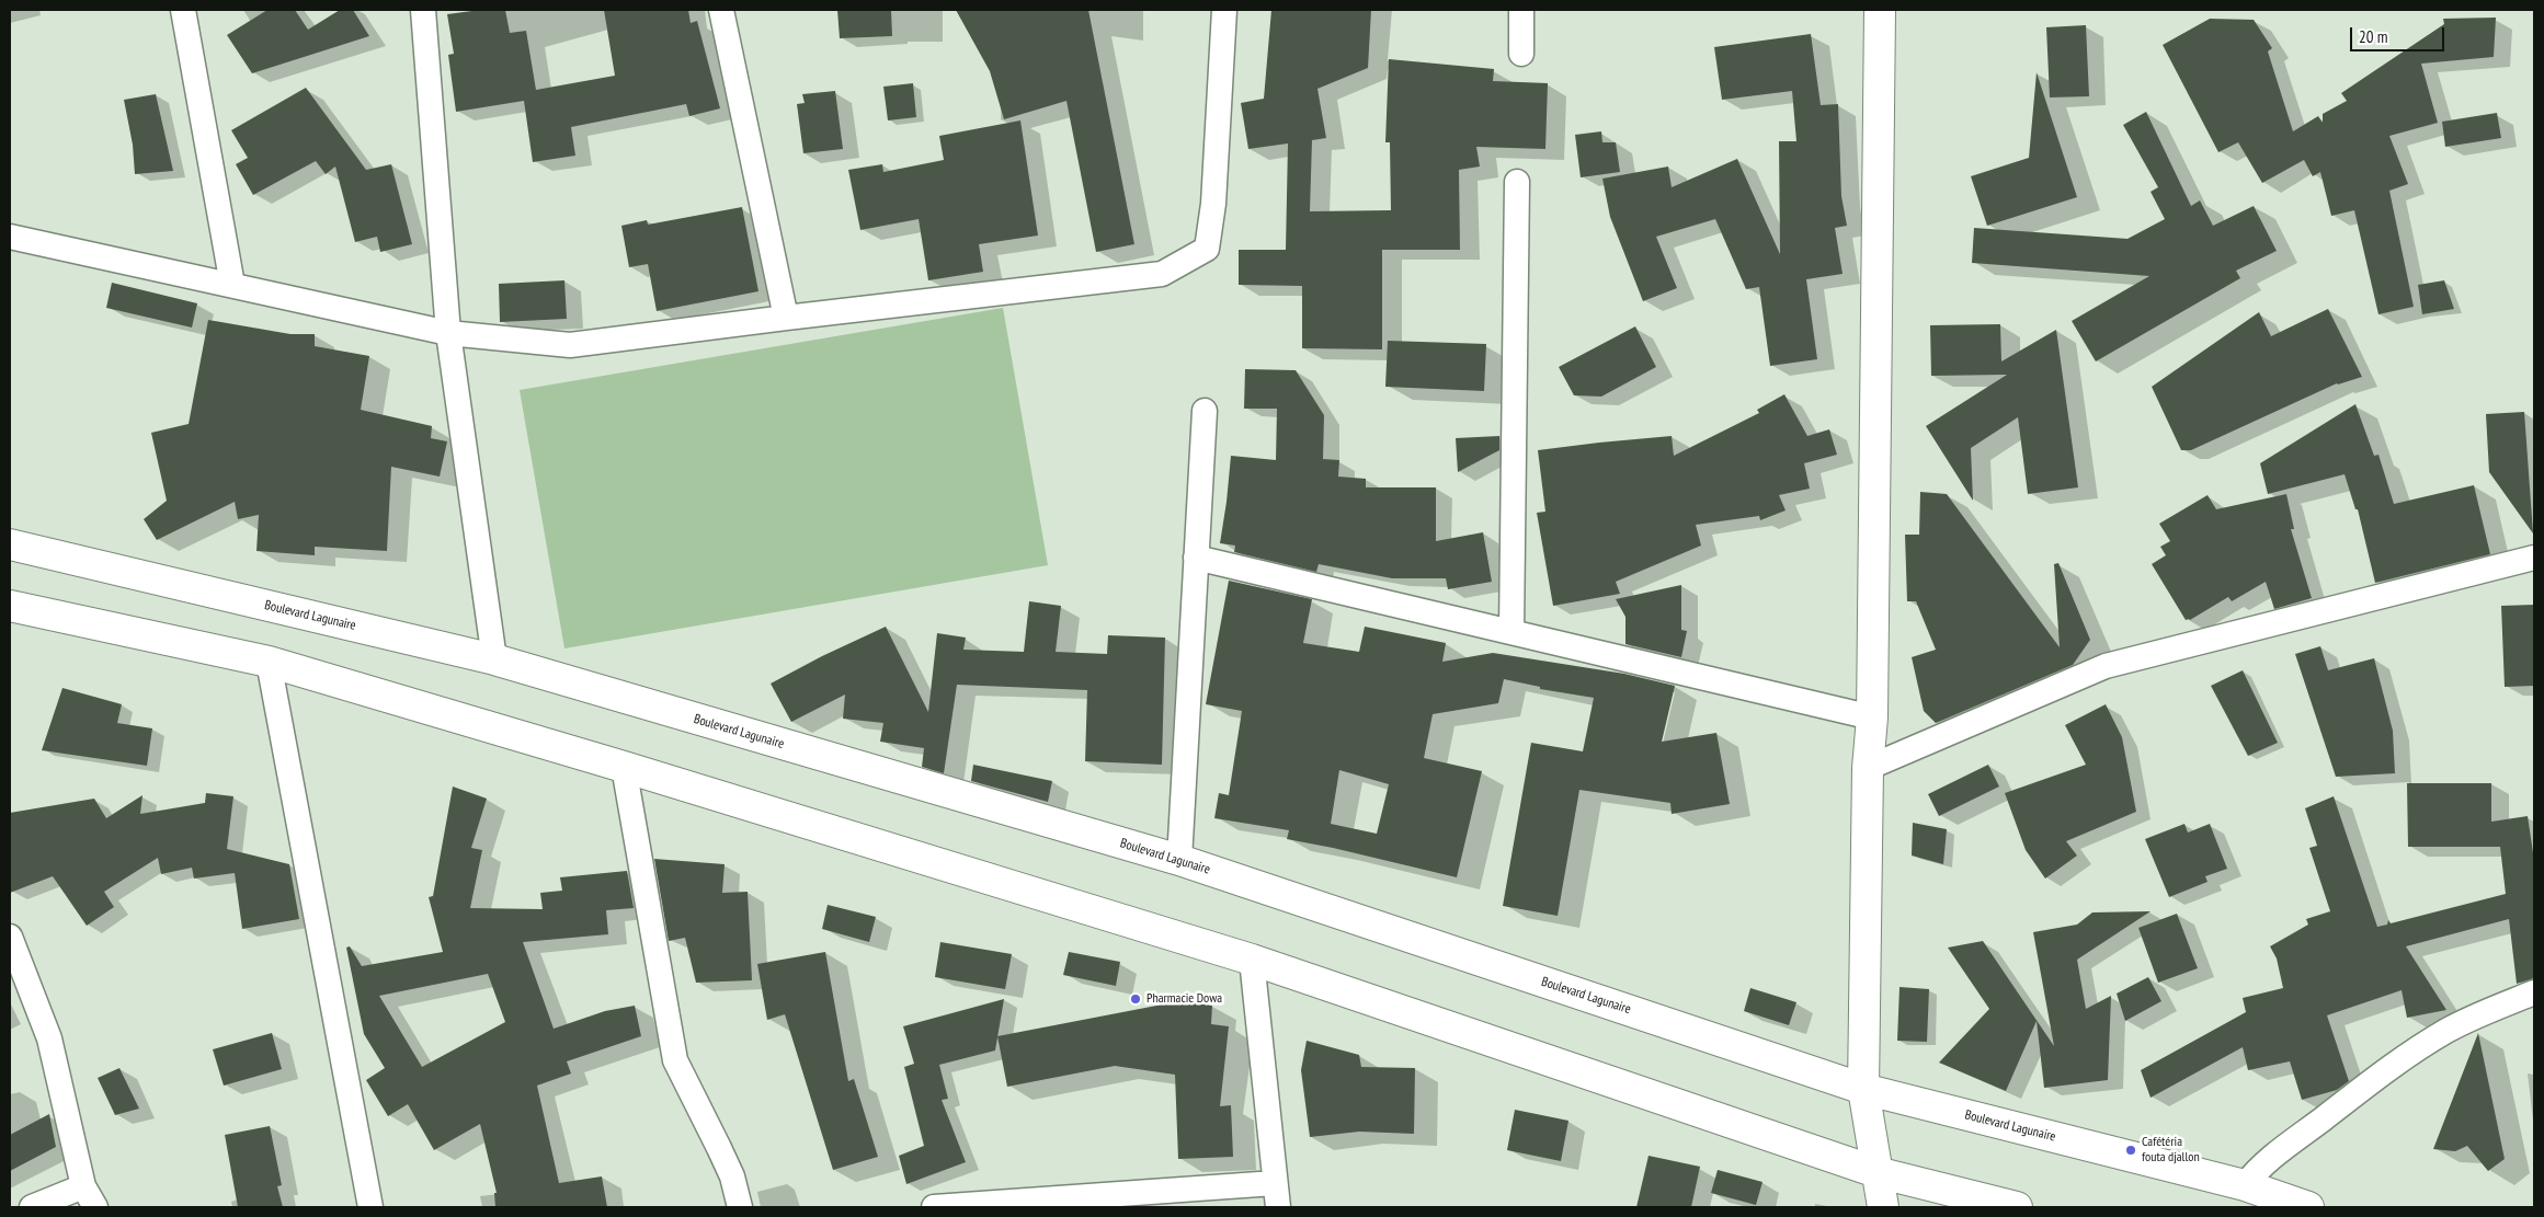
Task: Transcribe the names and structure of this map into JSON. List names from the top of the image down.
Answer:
{
  "streets": {
    "main road": ["Boulevard Lagunaire"]
  },
  "places": ["Pharmacie Dowa", "Cafétéria fouta djallon"],
  "scale_bar": "20 m"
}
